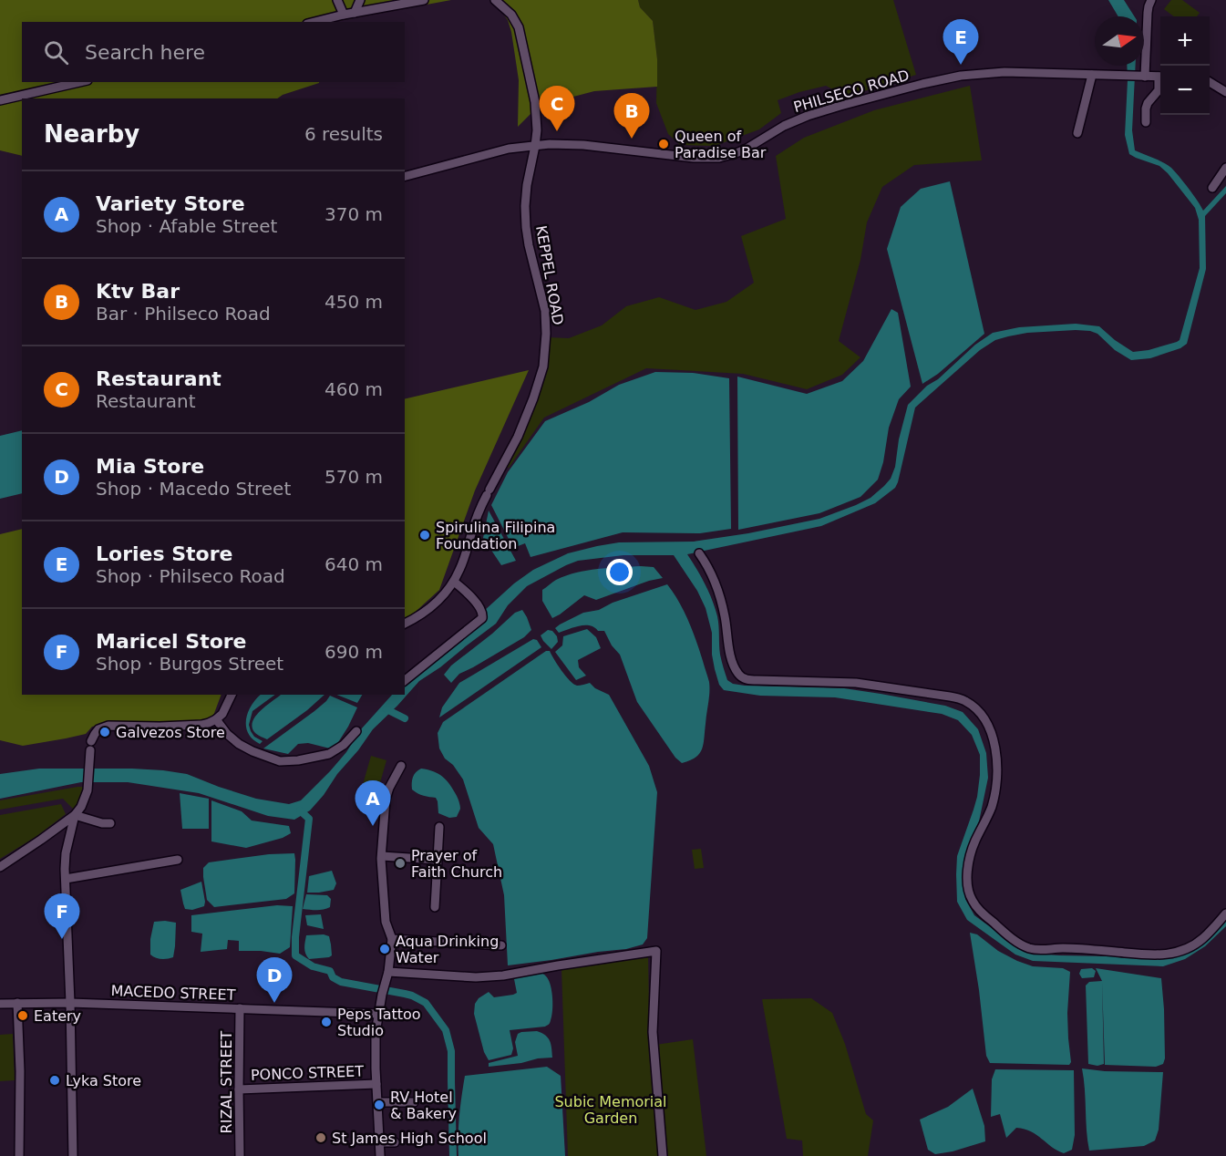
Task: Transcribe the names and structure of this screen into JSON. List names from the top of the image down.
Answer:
{
  "streets": {
    "street": [
      "PHILSECO ROAD",
      "KEPPEL ROAD",
      "MACEDO STREET",
      "PONCO STREET",
      "RIZAL STREET"
    ]
  },
  "crossings": [
    ["PHILSECO ROAD", "KEPPEL ROAD"],
    ["MACEDO STREET", "RIZAL STREET"],
    ["PONCO STREET", "RIZAL STREET"]
  ],
  "parks": ["Subic Memorial Garden"],
  "places": [
    "Queen of Paradise Bar",
    "Spirulina Filipina Foundation",
    "Galvezos Store",
    "Prayer of Faith Church",
    "Aqua Drinking Water",
    "Eatery",
    "Peps Tattoo Studio",
    "Lyka Store",
    "RV Hotel & Bakery",
    "St James High School"
  ],
  "north": "right",
  "page": {
    "map_buttons": ["+", "−"],
    "pins": [
      "E",
      "C",
      "B",
      "A",
      "F",
      "D"
    ],
    "search": "Search here",
    "heading": ["Nearby", "6 results"],
    "list": [
      {
        "mark": "A",
        "name": "Variety Store",
        "note": "Shop · Afable Street",
        "value": "370 m"
      },
      {
        "mark": "B",
        "name": "Ktv Bar",
        "note": "Bar · Philseco Road",
        "value": "450 m"
      },
      {
        "mark": "C",
        "name": "Restaurant",
        "note": "Restaurant",
        "value": "460 m"
      },
      {
        "mark": "D",
        "name": "Mia Store",
        "note": "Shop · Macedo Street",
        "value": "570 m"
      },
      {
        "mark": "E",
        "name": "Lories Store",
        "note": "Shop · Philseco Road",
        "value": "640 m"
      },
      {
        "mark": "F",
        "name": "Maricel Store",
        "note": "Shop · Burgos Street",
        "value": "690 m"
      }
    ]
  }
}
